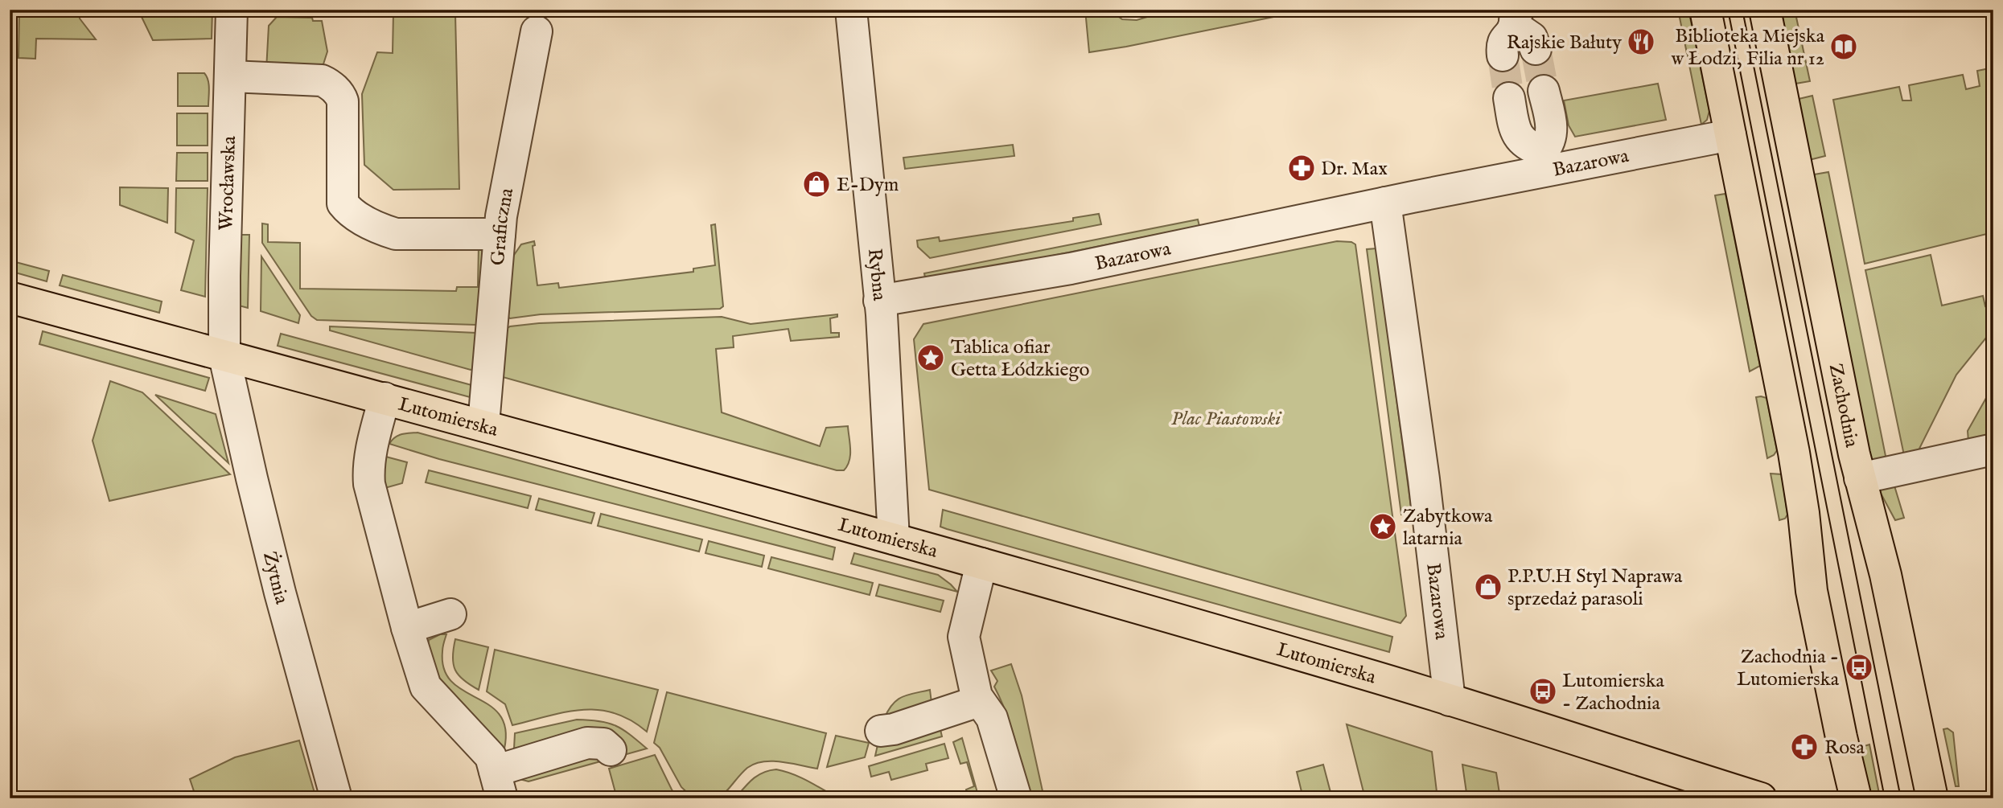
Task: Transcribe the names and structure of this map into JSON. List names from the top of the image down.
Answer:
{
  "streets": {
    "main road": ["Zachodnia", "Lutomierska"],
    "street": [
      "Bazarowa",
      "Wrocławska",
      "Graficzna",
      "Rybna",
      "Żytnia"
    ]
  },
  "crossings": [
    ["Bazarowa", "Rybna"],
    ["Bazarowa", "Lutomierska"],
    ["Wrocławska", "Lutomierska"],
    ["Wrocławska", "Żytnia"],
    ["Graficzna", "Lutomierska"],
    ["Rybna", "Lutomierska"],
    ["Lutomierska", "Żytnia"]
  ],
  "parks": ["Plac Piastowski"],
  "places": {
    "restaurant": ["Rajskie Bałuty"],
    "library": ["Biblioteka Miejska w Łodzi, Filia nr 12"],
    "pharmacy": ["Dr. Max", "Rosa"],
    "shop": ["E-Dym", "P.P.U.H Styl Naprawa sprzedaż parasoli"],
    "place": ["Tablica ofiar Getta Łódzkiego", "Zabytkowa latarnia"],
    "bus stop": ["Zachodnia - Lutomierska", "Lutomierska - Zachodnia"]
  }
}
